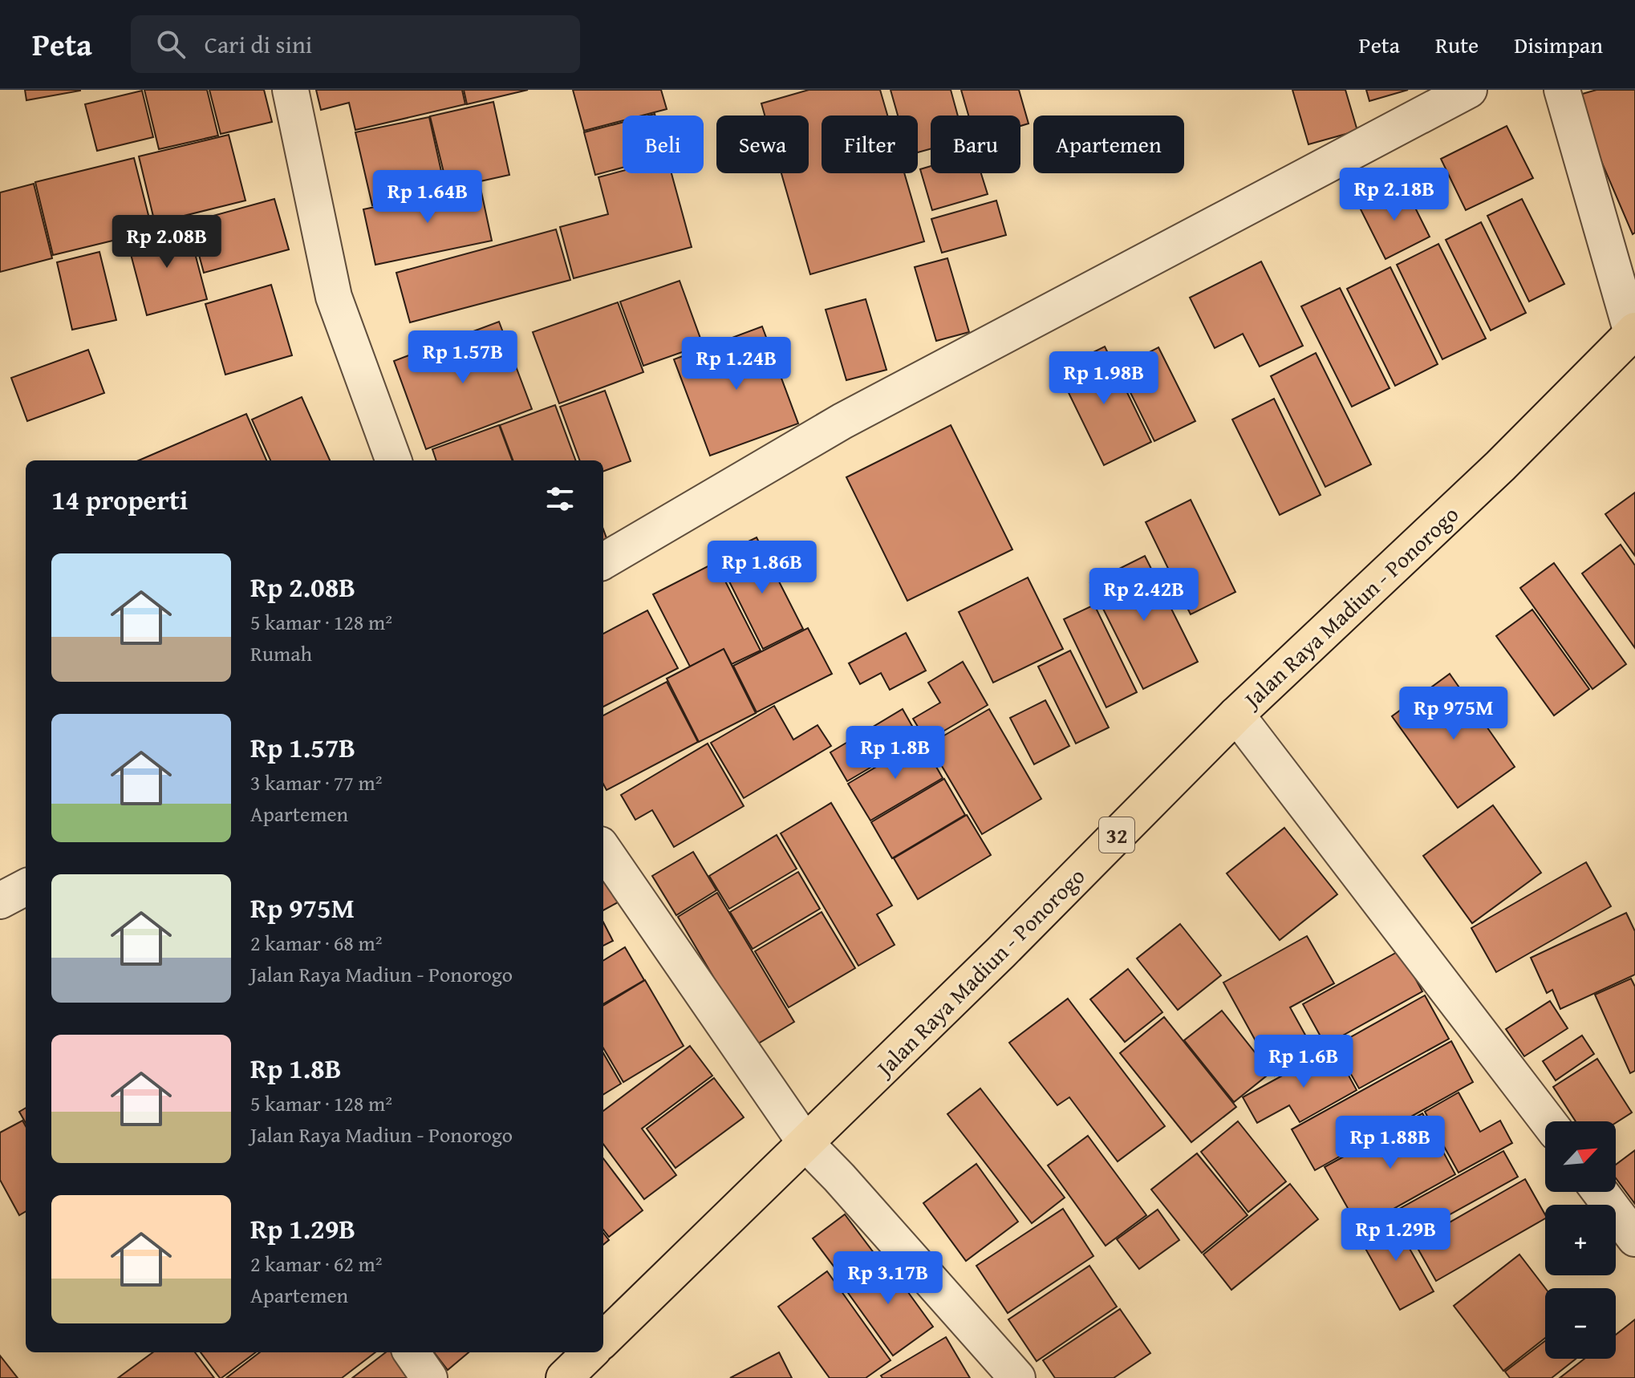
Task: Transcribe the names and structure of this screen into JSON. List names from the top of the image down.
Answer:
{
  "streets": {
    "highway": ["Jalan Raya Madiun - Ponorogo", "32"]
  },
  "north": "top right",
  "page": {
    "header": "Peta",
    "search": "Cari di sini",
    "nav": ["Peta", "Rute", "Disimpan"],
    "chip": [
      "Beli",
      "Sewa",
      "Filter",
      "Baru",
      "Apartemen"
    ],
    "price": [
      "Rp 2.18B",
      "Rp 1.64B",
      "Rp 2.08B",
      "Rp 1.57B",
      "Rp 1.24B",
      "Rp 1.98B",
      "Rp 1.86B",
      "Rp 2.42B",
      "Rp 975M",
      "Rp 1.8B",
      "Rp 1.6B",
      "Rp 1.88B",
      "Rp 1.29B",
      "Rp 3.17B"
    ],
    "heading": "14 properti",
    "list": [
      {
        "name": "Rp 2.08B",
        "note": "5 kamar · 128 m² · Rumah"
      },
      {
        "name": "Rp 1.57B",
        "note": "3 kamar · 77 m² · Apartemen"
      },
      {
        "name": "Rp 975M",
        "note": "2 kamar · 68 m² · Jalan Raya Madiun - Ponorogo"
      },
      {
        "name": "Rp 1.8B",
        "note": "5 kamar · 128 m² · Jalan Raya Madiun - Ponorogo"
      },
      {
        "name": "Rp 1.29B",
        "note": "2 kamar · 62 m² · Apartemen"
      }
    ],
    "map_buttons": ["+", "−"]
  }
}
